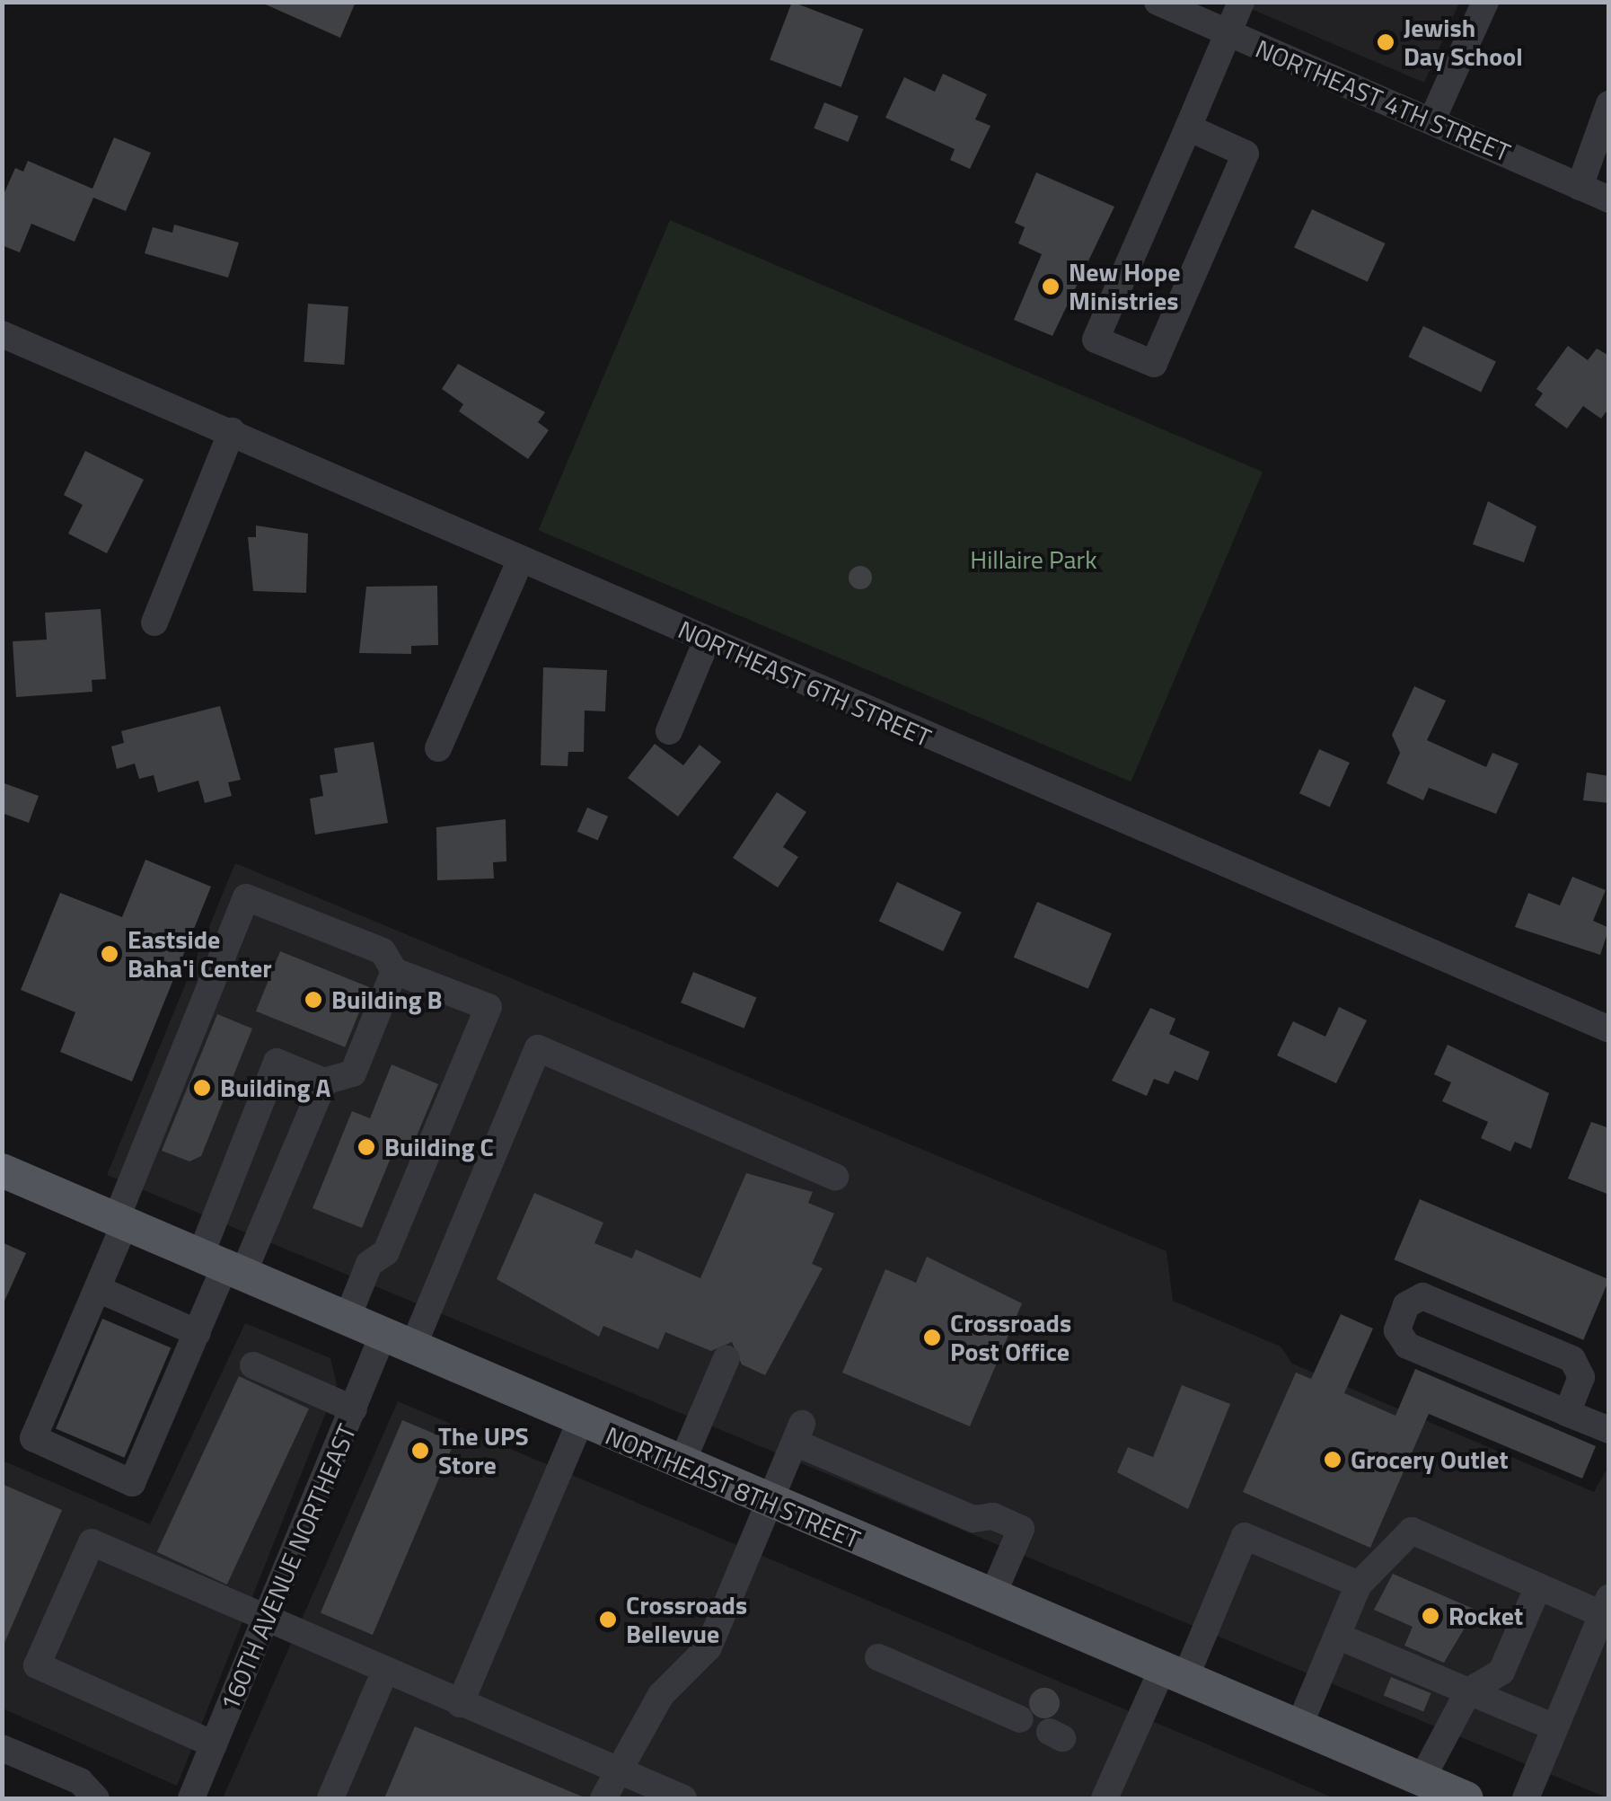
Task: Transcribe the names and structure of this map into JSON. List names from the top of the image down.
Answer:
{
  "streets": {
    "main road": ["NORTHEAST 8TH STREET"],
    "street": ["NORTHEAST 4TH STREET", "NORTHEAST 6TH STREET", "160TH AVENUE NORTHEAST"]
  },
  "crossings": [
    ["NORTHEAST 8TH STREET", "160TH AVENUE NORTHEAST"]
  ],
  "parks": ["Hillaire Park"],
  "places": [
    "Jewish Day School",
    "New Hope Ministries",
    "Eastside Baha'i Center",
    "Building B",
    "Building A",
    "Building C",
    "Crossroads Post Office",
    "The UPS Store",
    "Grocery Outlet",
    "Rocket",
    "Crossroads Bellevue"
  ]
}
